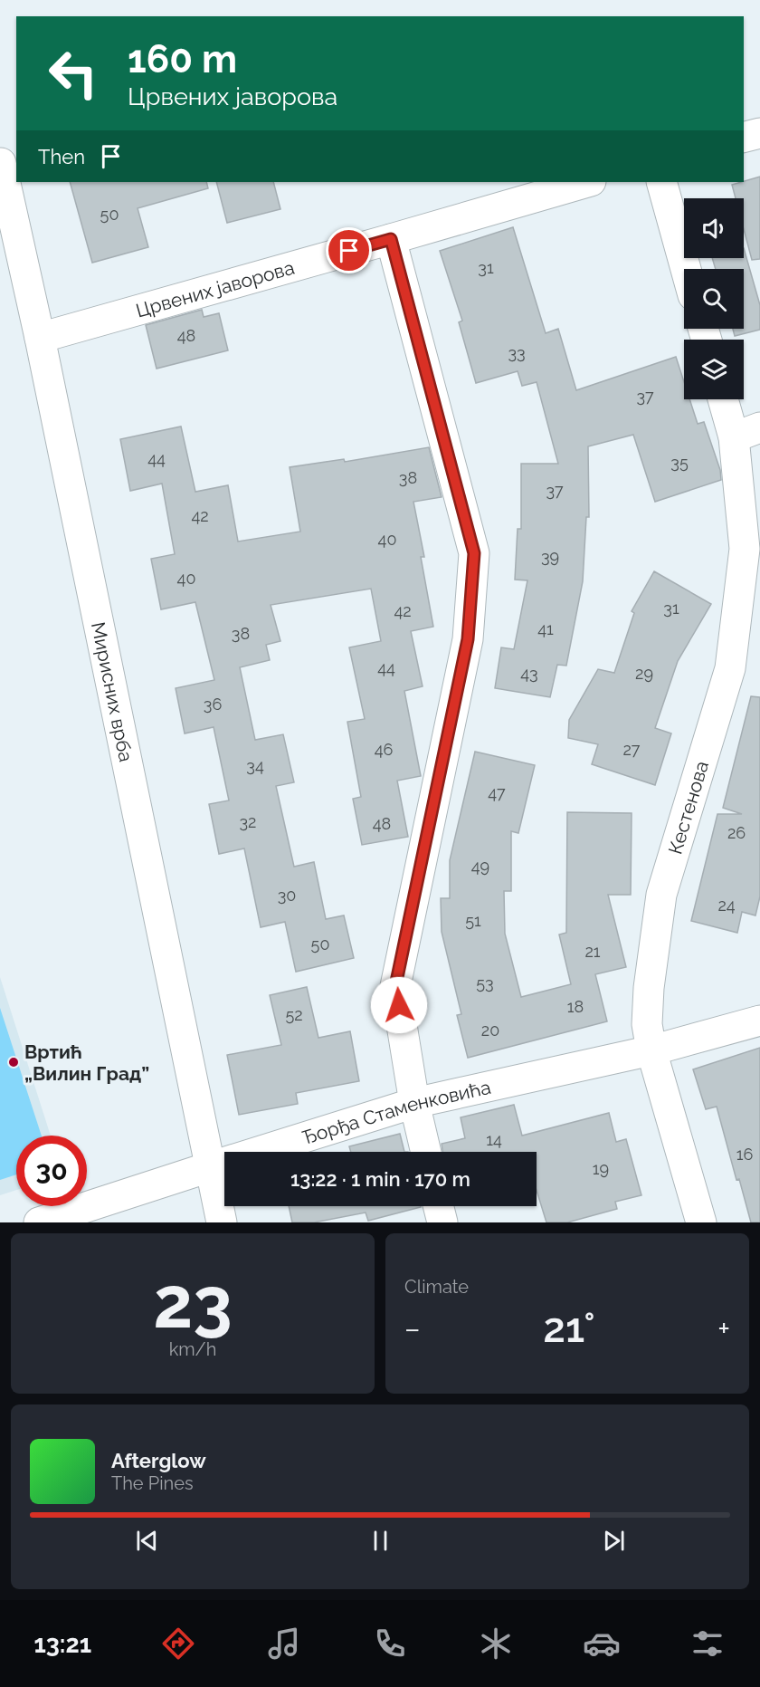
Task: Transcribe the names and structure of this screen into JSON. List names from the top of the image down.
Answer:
{
  "streets": {
    "street": [
      "Црвених јаворова",
      "Мирисних врба",
      "Кестенова",
      "Ђорђа Стаменковића"
    ]
  },
  "crossings": [
    ["Црвених јаворова", "Мирисних врба"],
    ["Мирисних врба", "Ђорђа Стаменковића"],
    ["Кестенова", "Ђорђа Стаменковића"]
  ],
  "places": ["Вртић „Вилин Град”"],
  "house_numbers": [
    "50",
    "31",
    "48",
    "33",
    "37",
    "44",
    "35",
    "38",
    "37",
    "42",
    "40",
    "39",
    "40",
    "31",
    "42",
    "41",
    "38",
    "44",
    "43",
    "29",
    "36",
    "46",
    "27",
    "34",
    "47",
    "32",
    "48",
    "26",
    "49",
    "30",
    "24",
    "51",
    "50",
    "21",
    "53",
    "18",
    "52",
    "20",
    "14",
    "16",
    "19"
  ],
  "page": {
    "turn": ["160 m", "Црвених јаворова"],
    "then": "Then",
    "limit": "30",
    "trip": "13:22 · 1 min · 170 m",
    "tile": [
      ["23", "km/h"],
      "Climate"
    ],
    "heat": ["−", "21°", "+"],
    "song": ["Afterglow", "The Pines"],
    "tabs": "13:21"
  }
}
